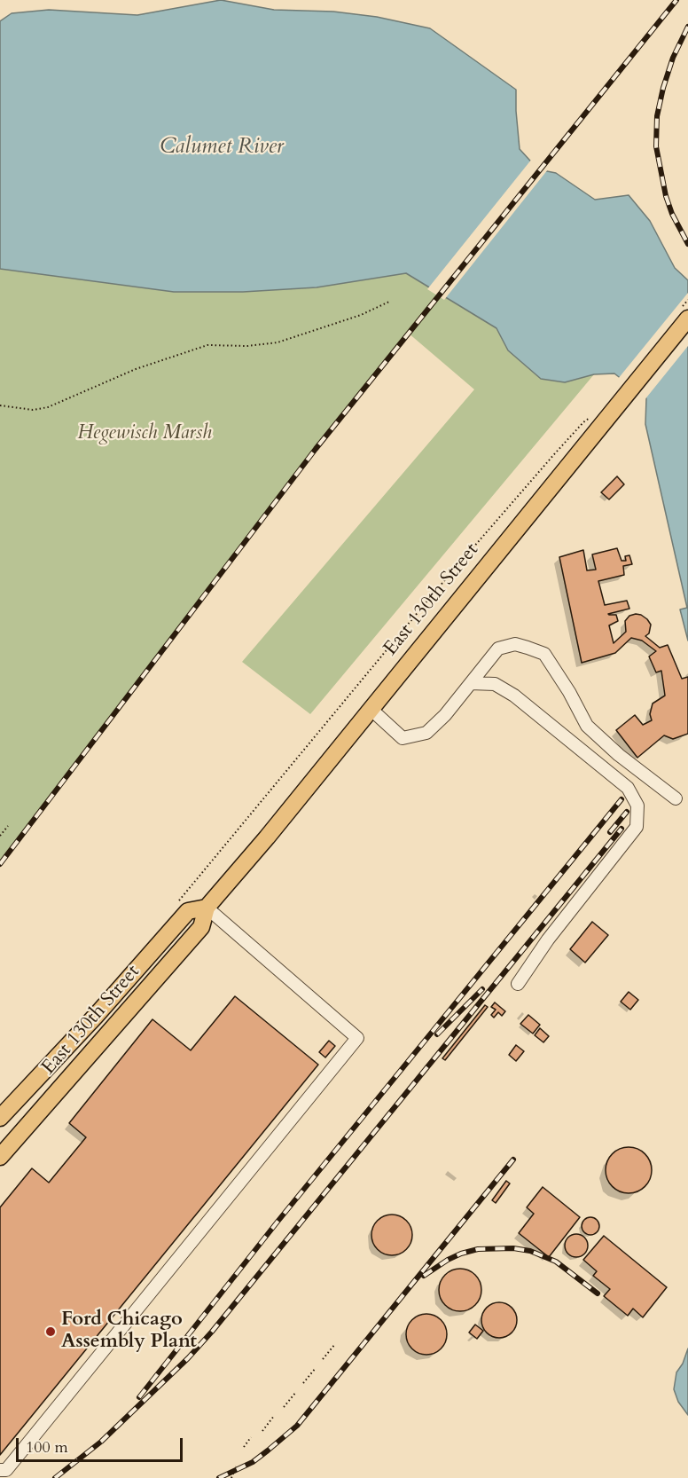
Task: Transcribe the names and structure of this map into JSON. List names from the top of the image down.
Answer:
{
  "streets": {
    "main road": ["East 130th Street"]
  },
  "water": ["Calumet River"],
  "parks": ["Hegewisch Marsh"],
  "places": ["Ford Chicago Assembly Plant"],
  "scale_bar": "100 m"
}
